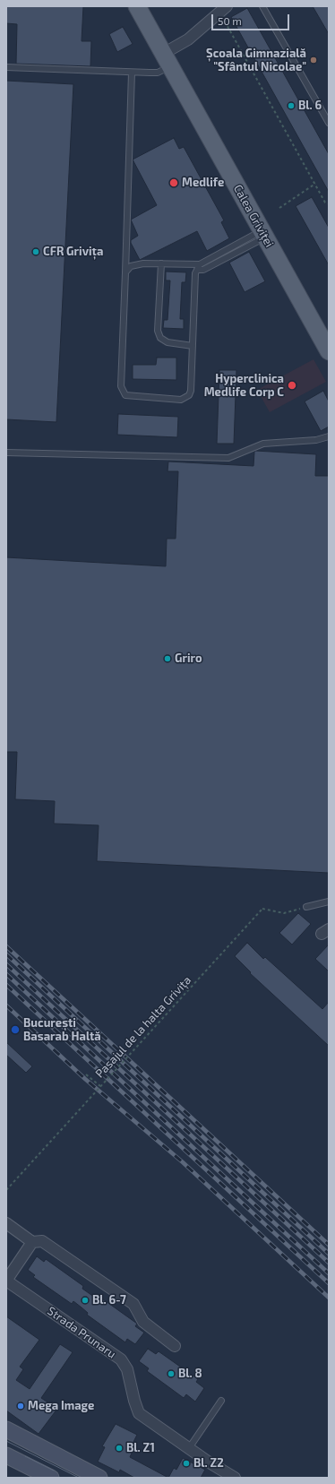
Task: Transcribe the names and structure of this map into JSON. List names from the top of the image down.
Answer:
{
  "streets": {
    "main road": ["Calea Griviței"],
    "street": ["Strada Prunaru"],
    "path": ["Pasajul de la halta Grivița"]
  },
  "places": [
    "Școala Gimnazială \"Sfântul Nicolae\"",
    "Bl. 6",
    "Medlife",
    "CFR Grivița",
    "Hyperclinica Medlife Corp C",
    "Griro",
    "București Basarab Haltă",
    "Bl. 6-7",
    "Bl. 8",
    "Mega Image",
    "Bl. Z1",
    "Bl. Z2"
  ],
  "scale_bar": "50 m"
}
